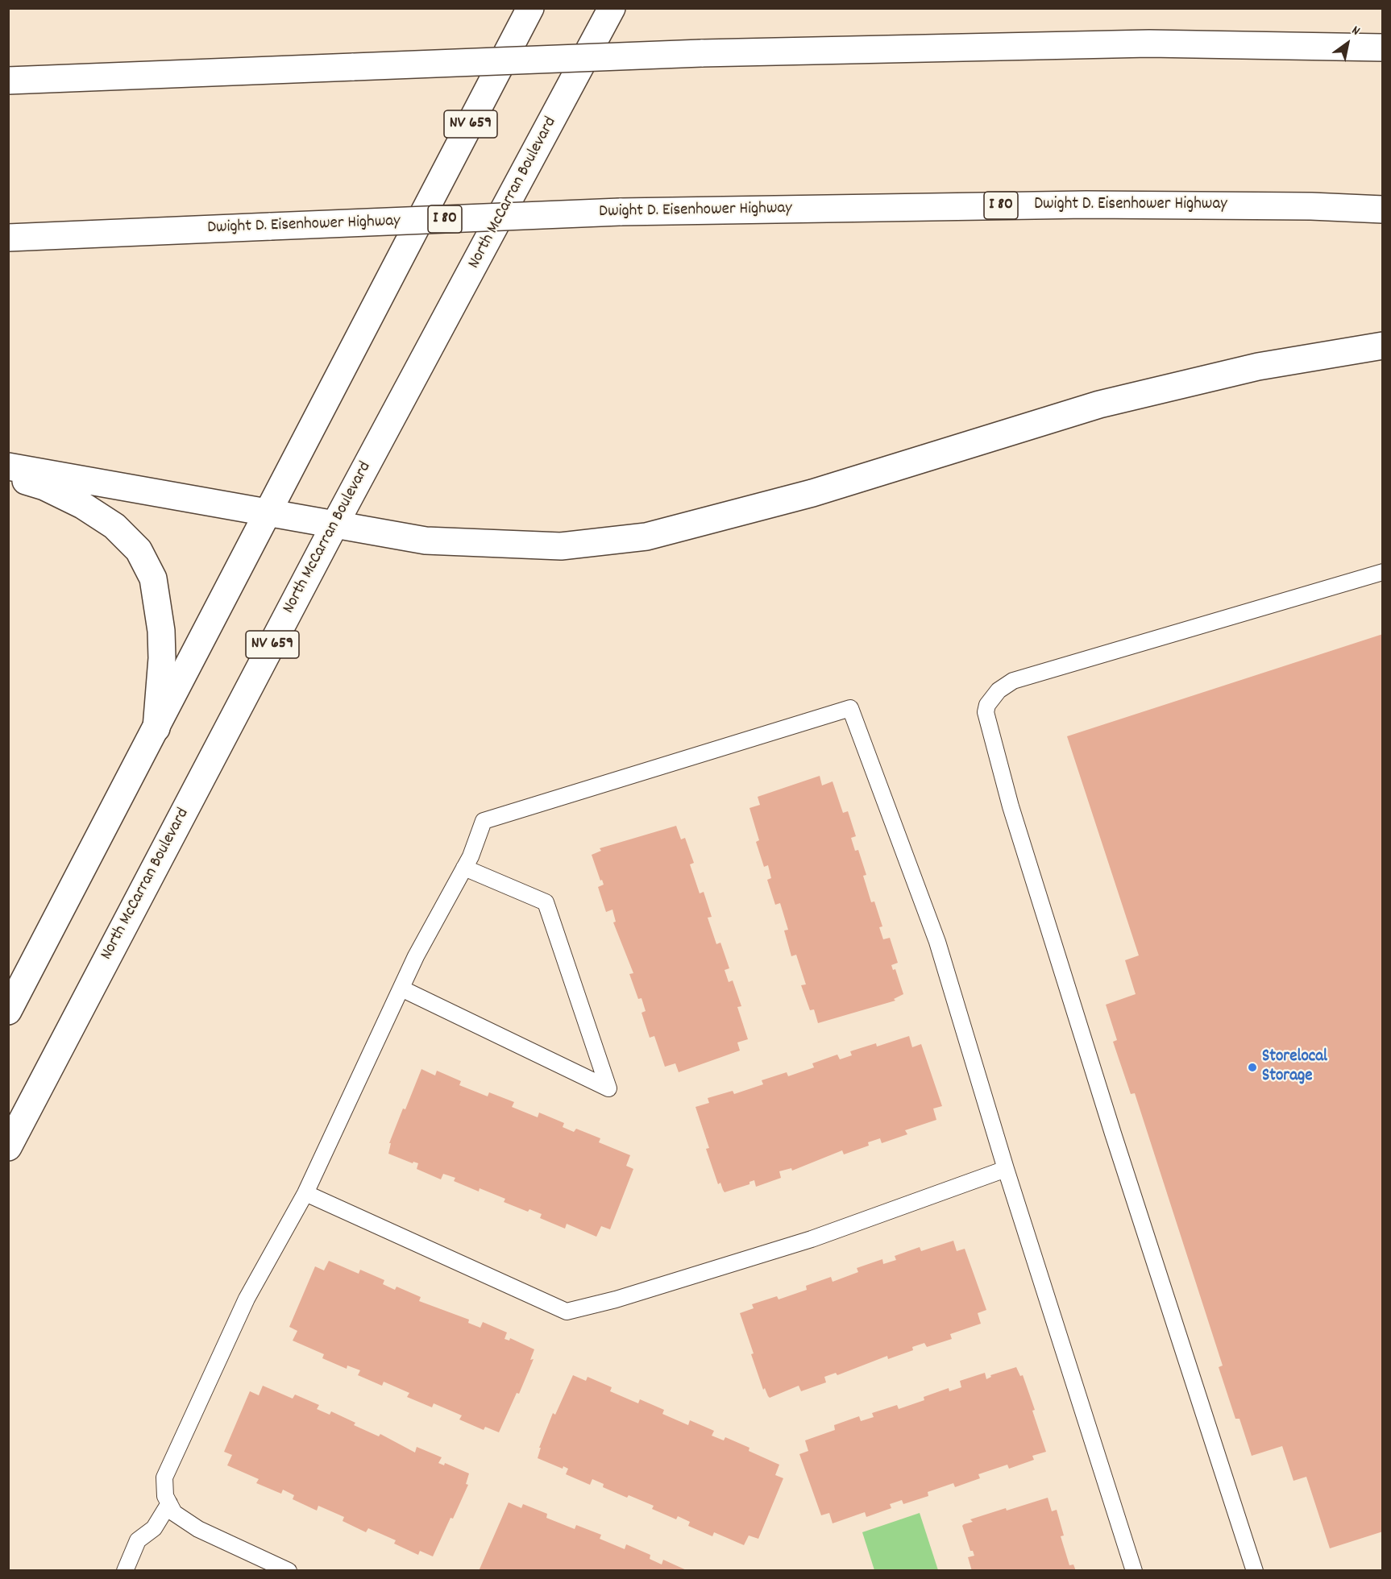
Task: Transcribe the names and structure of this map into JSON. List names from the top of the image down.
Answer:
{
  "streets": {
    "main road": [
      "NV 659",
      "North McCarran Boulevard",
      "I 80",
      "Dwight D. Eisenhower Highway"
    ]
  },
  "places": ["Storelocal Storage"],
  "north": "top right"
}
